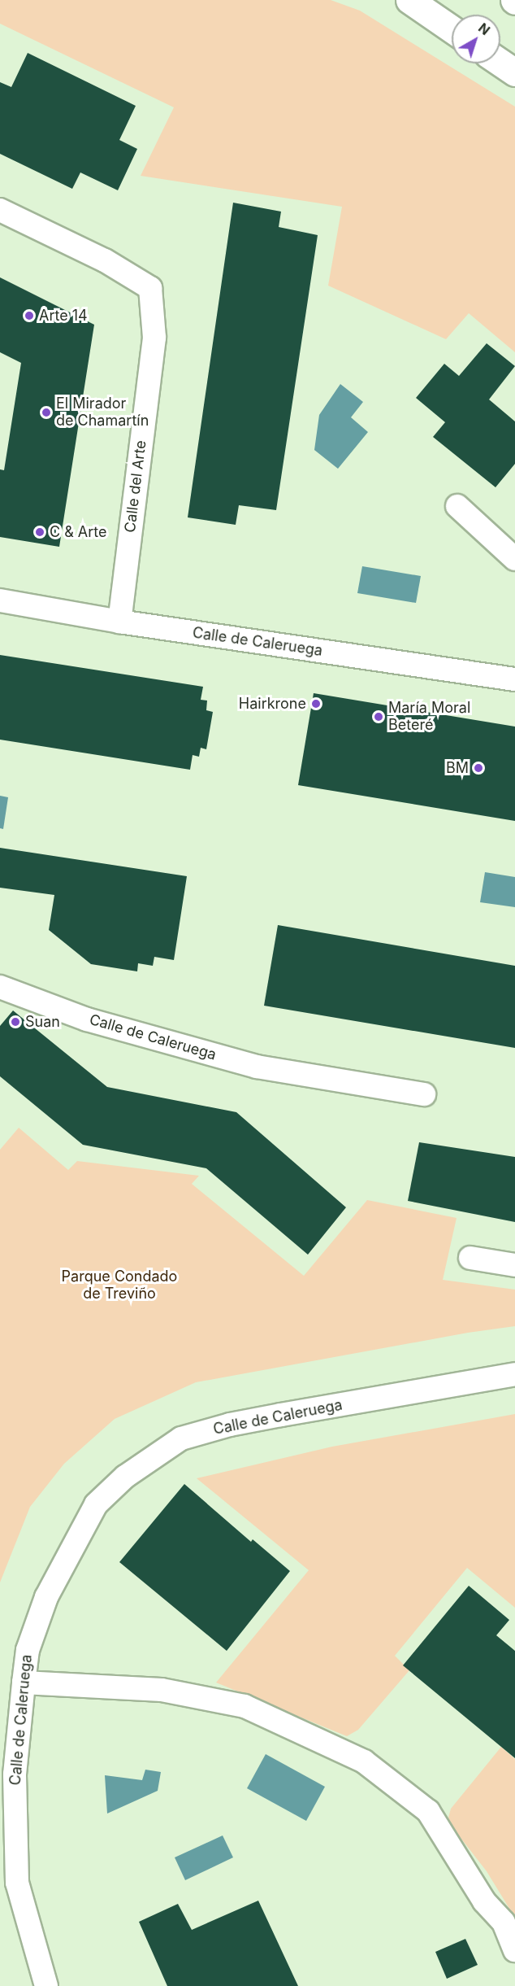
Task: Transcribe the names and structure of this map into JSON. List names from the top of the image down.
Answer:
{
  "streets": {
    "street": ["Calle del Arte", "Calle de Caleruega"]
  },
  "crossings": [
    ["Calle del Arte", "Calle de Caleruega"]
  ],
  "parks": ["Parque Condado de Treviño"],
  "places": [
    "Arte 14",
    "El Mirador de Chamartín",
    "C & Arte",
    "Hairkrone",
    "María Moral Beteré",
    "BM",
    "Suan"
  ],
  "north": "top right"
}
